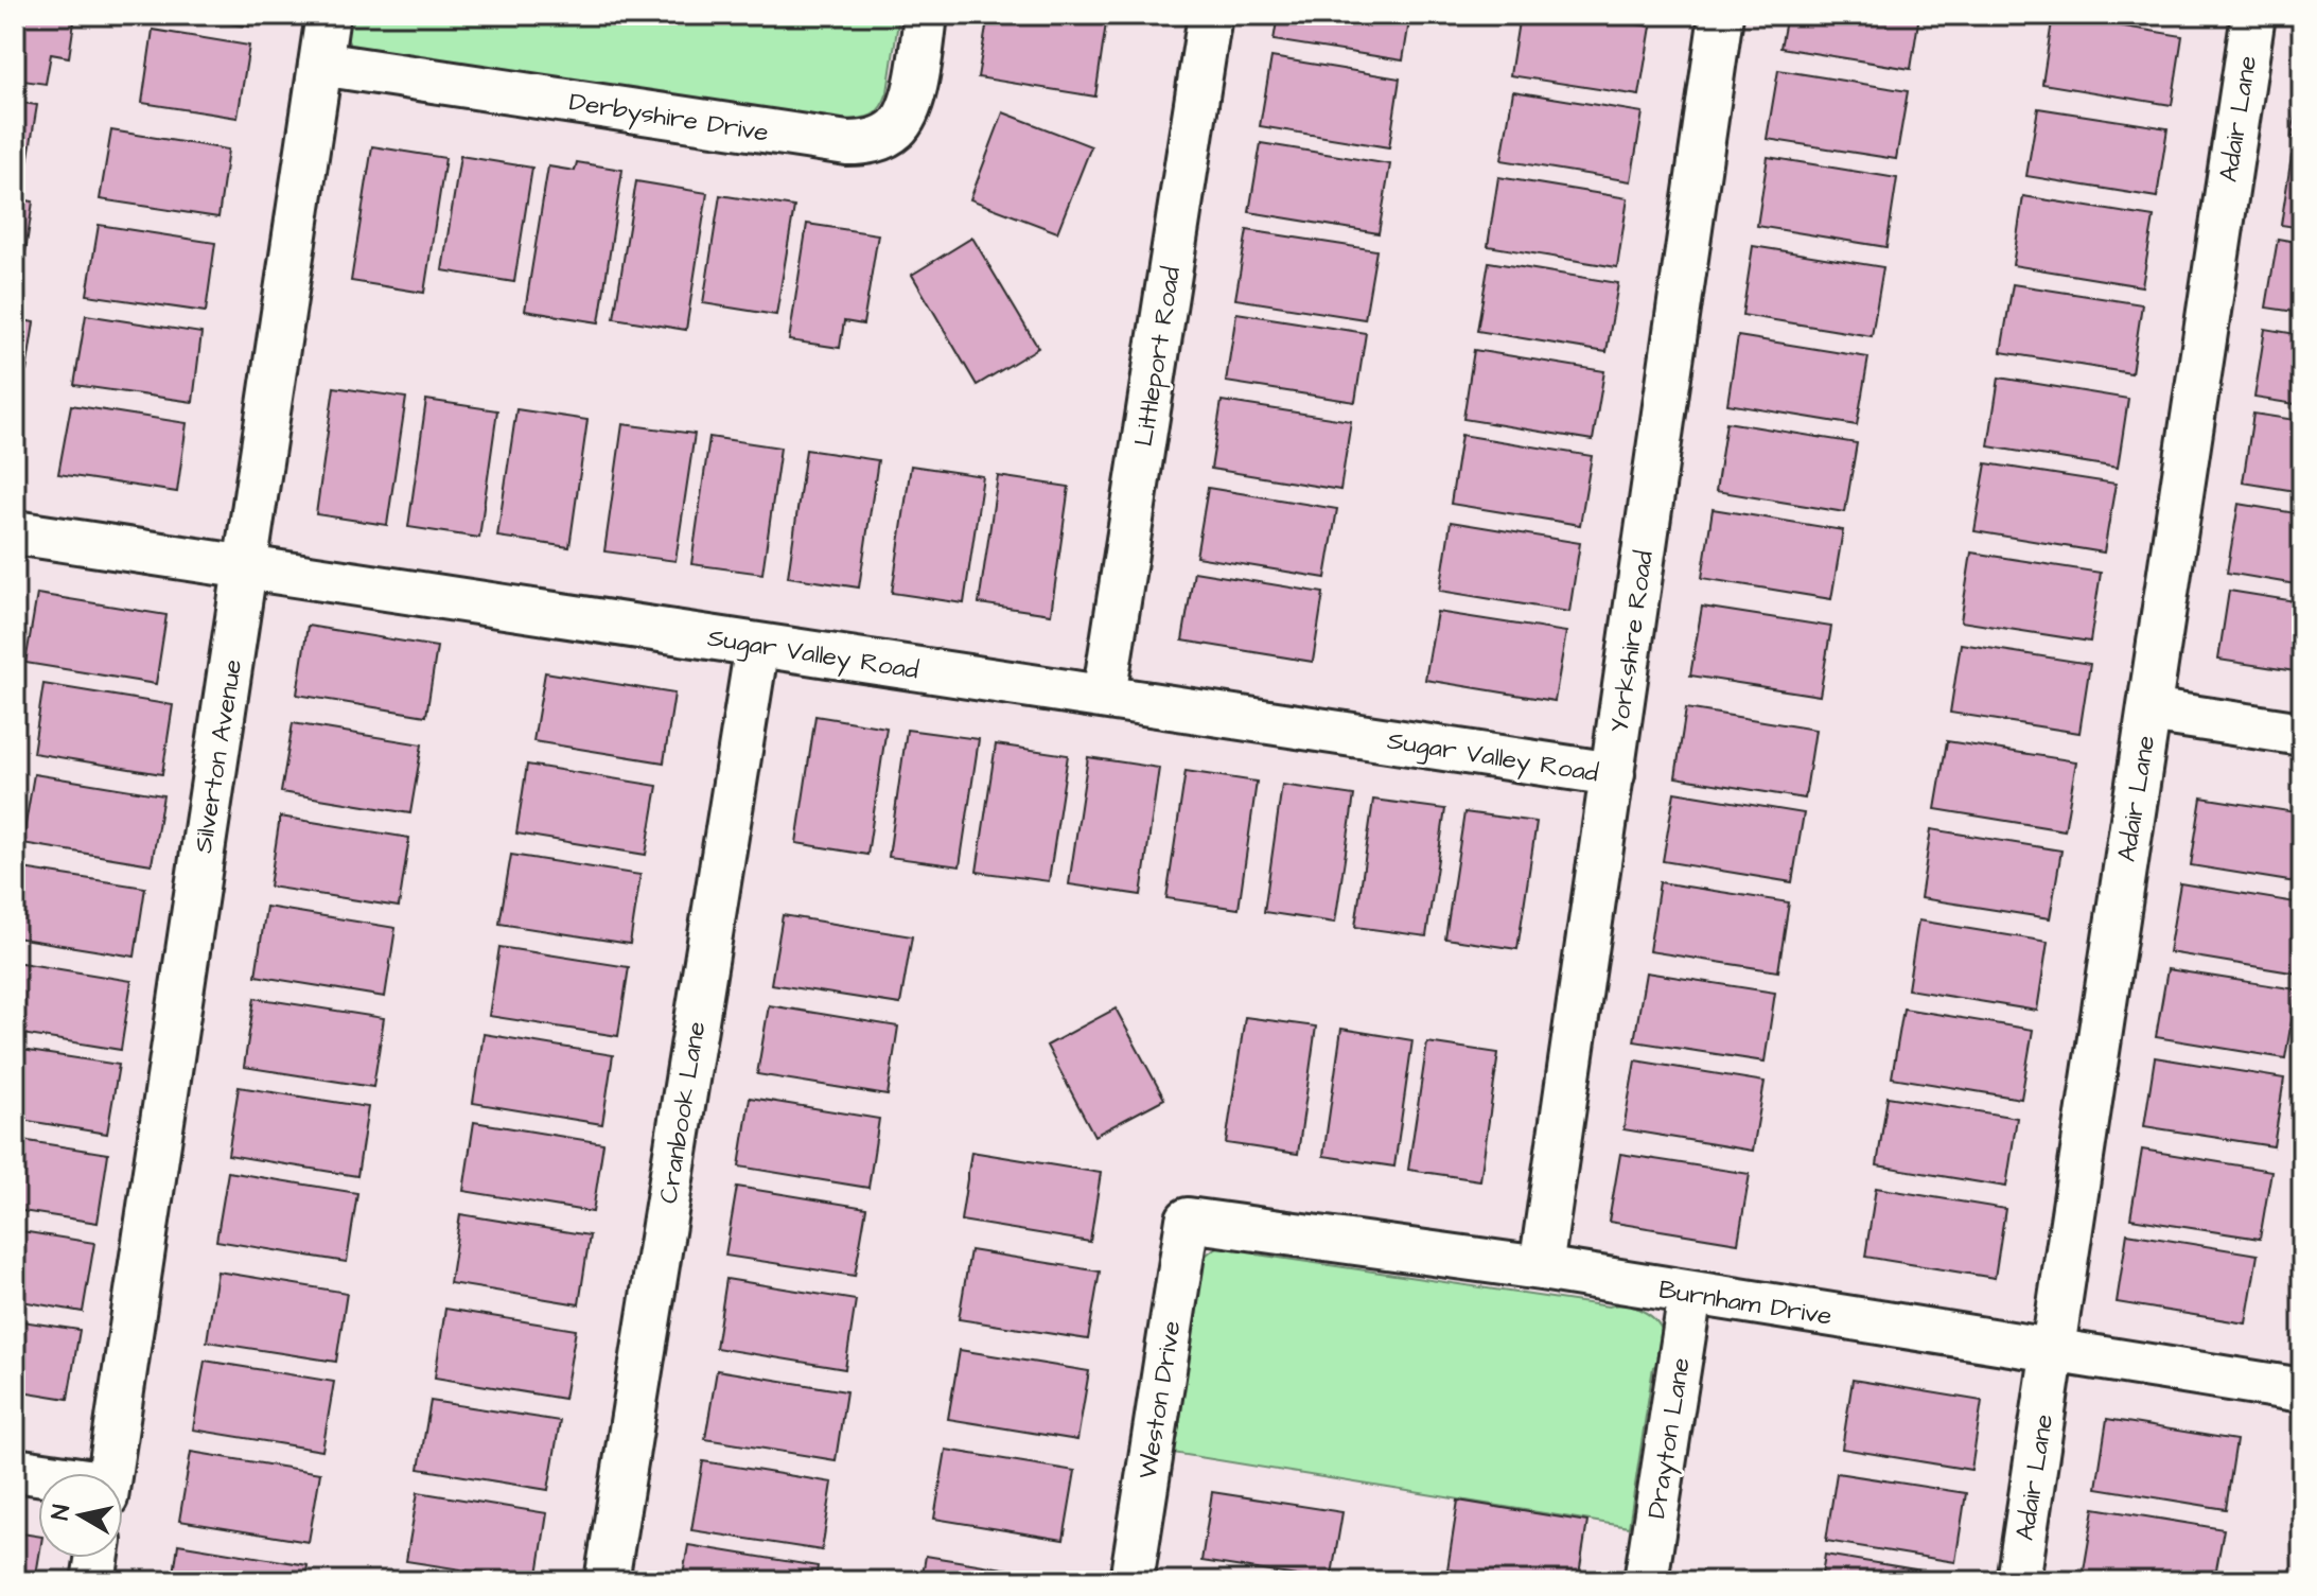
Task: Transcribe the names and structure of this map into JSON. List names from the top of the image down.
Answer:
{
  "streets": {
    "street": [
      "Derbyshire Drive",
      "Adair Lane",
      "Littleport Road",
      "Yorkshire Road",
      "Sugar Valley Road",
      "Silverton Avenue",
      "Cranbook Lane",
      "Burnham Drive",
      "Weston Drive",
      "Drayton Lane"
    ]
  },
  "crossings": [
    ["Derbyshire Drive", "Silverton Avenue"],
    ["Adair Lane", "Burnham Drive"],
    ["Littleport Road", "Sugar Valley Road"],
    ["Yorkshire Road", "Sugar Valley Road"],
    ["Yorkshire Road", "Burnham Drive"],
    ["Sugar Valley Road", "Silverton Avenue"],
    ["Sugar Valley Road", "Cranbook Lane"],
    ["Burnham Drive", "Weston Drive"],
    ["Burnham Drive", "Drayton Lane"]
  ],
  "north": "left"
}
